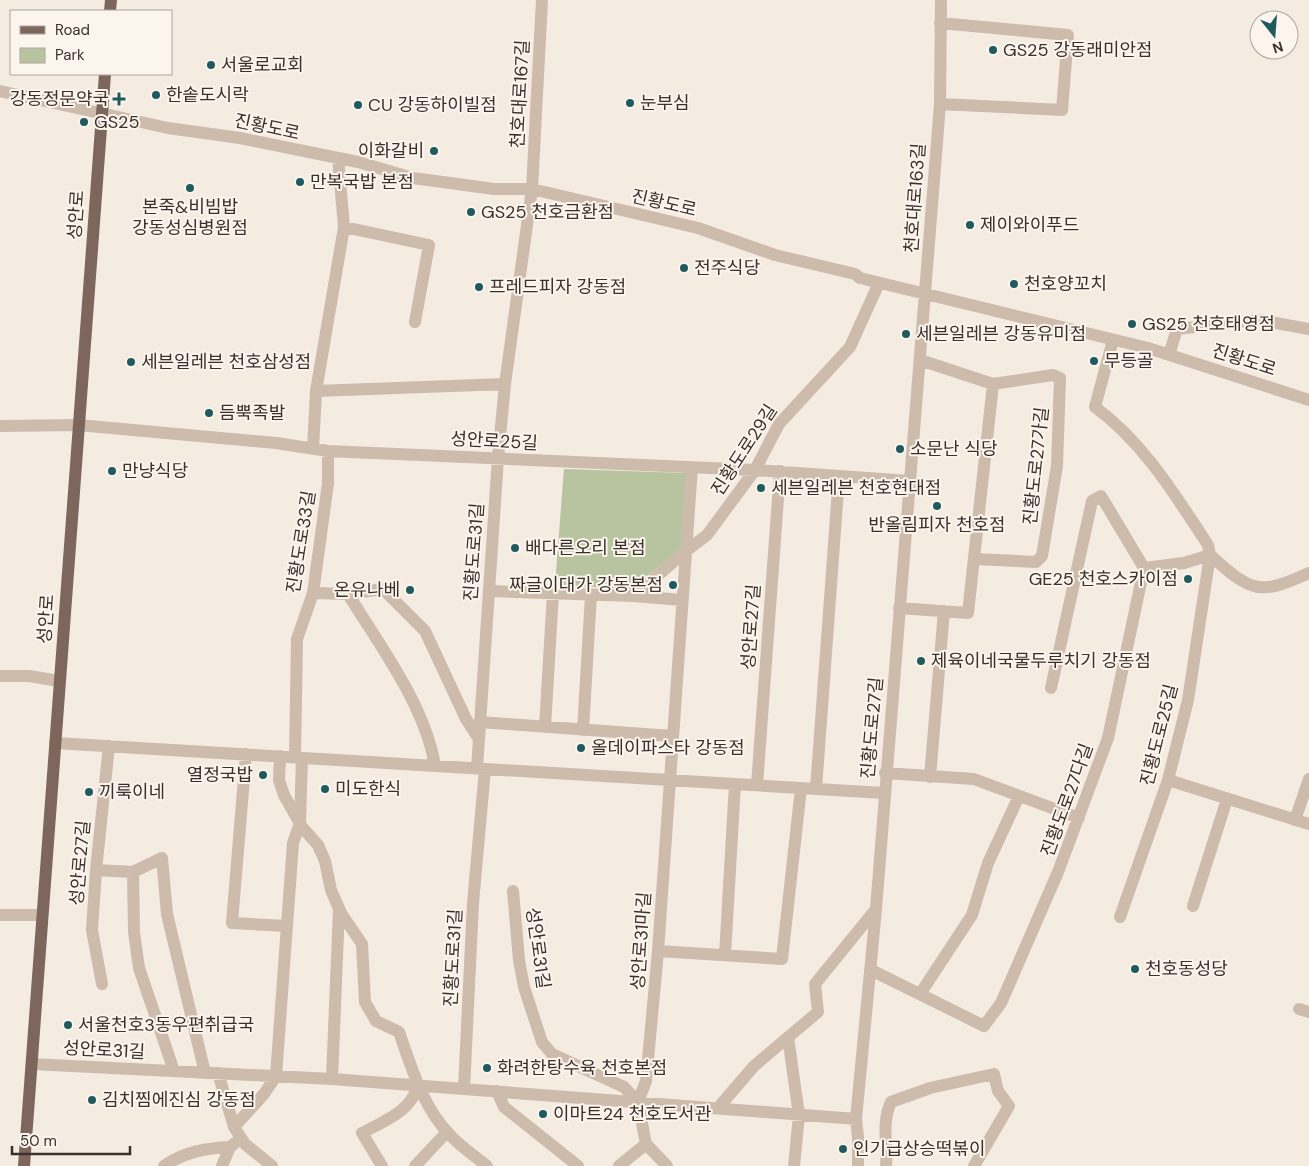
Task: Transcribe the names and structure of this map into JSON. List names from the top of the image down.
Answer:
{
  "streets": {
    "main road": ["성안로"],
    "street": [
      "천호대로167길",
      "진황도로",
      "천호대로163길",
      "성안로25길",
      "진황도로29길",
      "진황도로27가길",
      "진황도로33길",
      "진황도로31길",
      "성안로27길",
      "진황도로27길",
      "진황도로25길",
      "진황도로27다길",
      "성안로31마길",
      "성안로31길"
    ]
  },
  "crossings": [
    ["천호대로167길", "진황도로"],
    ["천호대로167길", "진황도로31길"],
    ["진황도로", "천호대로163길"],
    ["진황도로", "성안로"],
    ["진황도로", "진황도로29길"],
    ["진황도로", "진황도로31길"],
    ["진황도로", "진황도로27길"],
    ["천호대로163길", "진황도로27길"],
    ["성안로", "성안로25길"],
    ["성안로", "성안로31길"],
    ["성안로25길", "진황도로29길"],
    ["성안로25길", "진황도로33길"],
    ["성안로25길", "진황도로31길"],
    ["성안로25길", "성안로27길"],
    ["성안로25길", "진황도로27길"],
    ["진황도로27가길", "진황도로27길"],
    ["진황도로31길", "성안로31길"],
    ["진황도로27길", "진황도로27다길"],
    ["진황도로27길", "성안로31길"],
    ["성안로31마길", "성안로31길"]
  ],
  "places": {
    "other": [
      "GS25 강동래미안점",
      "서울로교회",
      "한솥도시락",
      "눈부심",
      "CU 강동하이빌점",
      "GS25",
      "이화갈비",
      "만복국밥 본점",
      "본죽&비빔밥 강동성심병원점",
      "GS25 천호금환점",
      "제이와이푸드",
      "전주식당",
      "천호양꼬치",
      "프레드피자 강동점",
      "GS25 천호태영점",
      "세븐일레븐 강동유미점",
      "무등골",
      "세븐일레븐 천호삼성점",
      "듬뿍족발",
      "소문난 식당",
      "만냥식당",
      "세븐일레븐 천호현대점",
      "반올림피자 천호점",
      "배다른오리 본점",
      "GE25 천호스카이점",
      "짜글이대가 강동본점",
      "온유나베",
      "제육이네국물두루치기 강동점",
      "올데이파스타 강동점",
      "열정국밥",
      "미도한식",
      "끼룩이네",
      "천호동성당",
      "서울천호3동우편취급국",
      "화려한탕수육 천호본점",
      "김치찜에진심 강동점",
      "이마트24 천호도서관",
      "인기급상승떡볶이"
    ],
    "health": ["강동정문약국"]
  },
  "legend": ["Road", "Park"],
  "scale_bar": "50 m",
  "north": "bottom"
}
